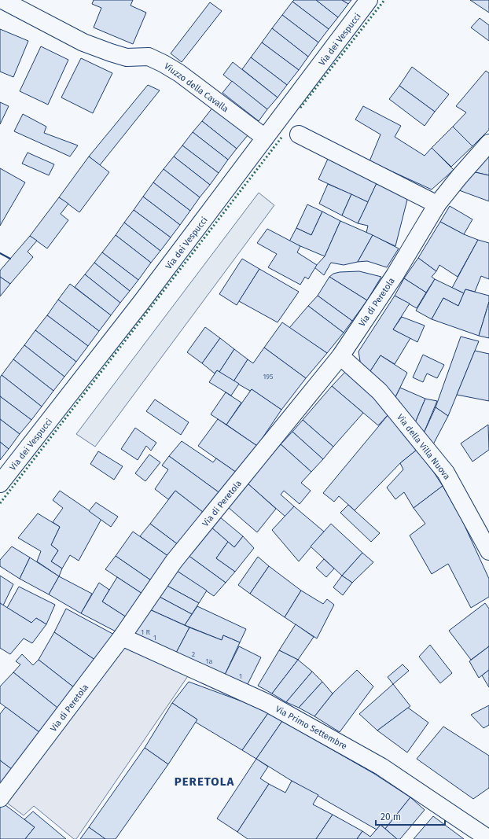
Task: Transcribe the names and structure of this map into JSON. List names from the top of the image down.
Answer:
{
  "streets": {
    "street": [
      "Via dei Vespucci",
      "Viuzzo della Cavalla",
      "Via di Peretola",
      "Via della Villa Nuova",
      "Via Primo Settembre"
    ]
  },
  "crossings": [
    ["Via dei Vespucci", "Viuzzo della Cavalla"],
    ["Via di Peretola", "Via della Villa Nuova"],
    ["Via di Peretola", "Via Primo Settembre"]
  ],
  "districts": ["PERETOLA"],
  "house_numbers": [
    "195",
    "1 R",
    "1",
    "2",
    "1a",
    "1"
  ],
  "scale_bar": "20 m"
}
